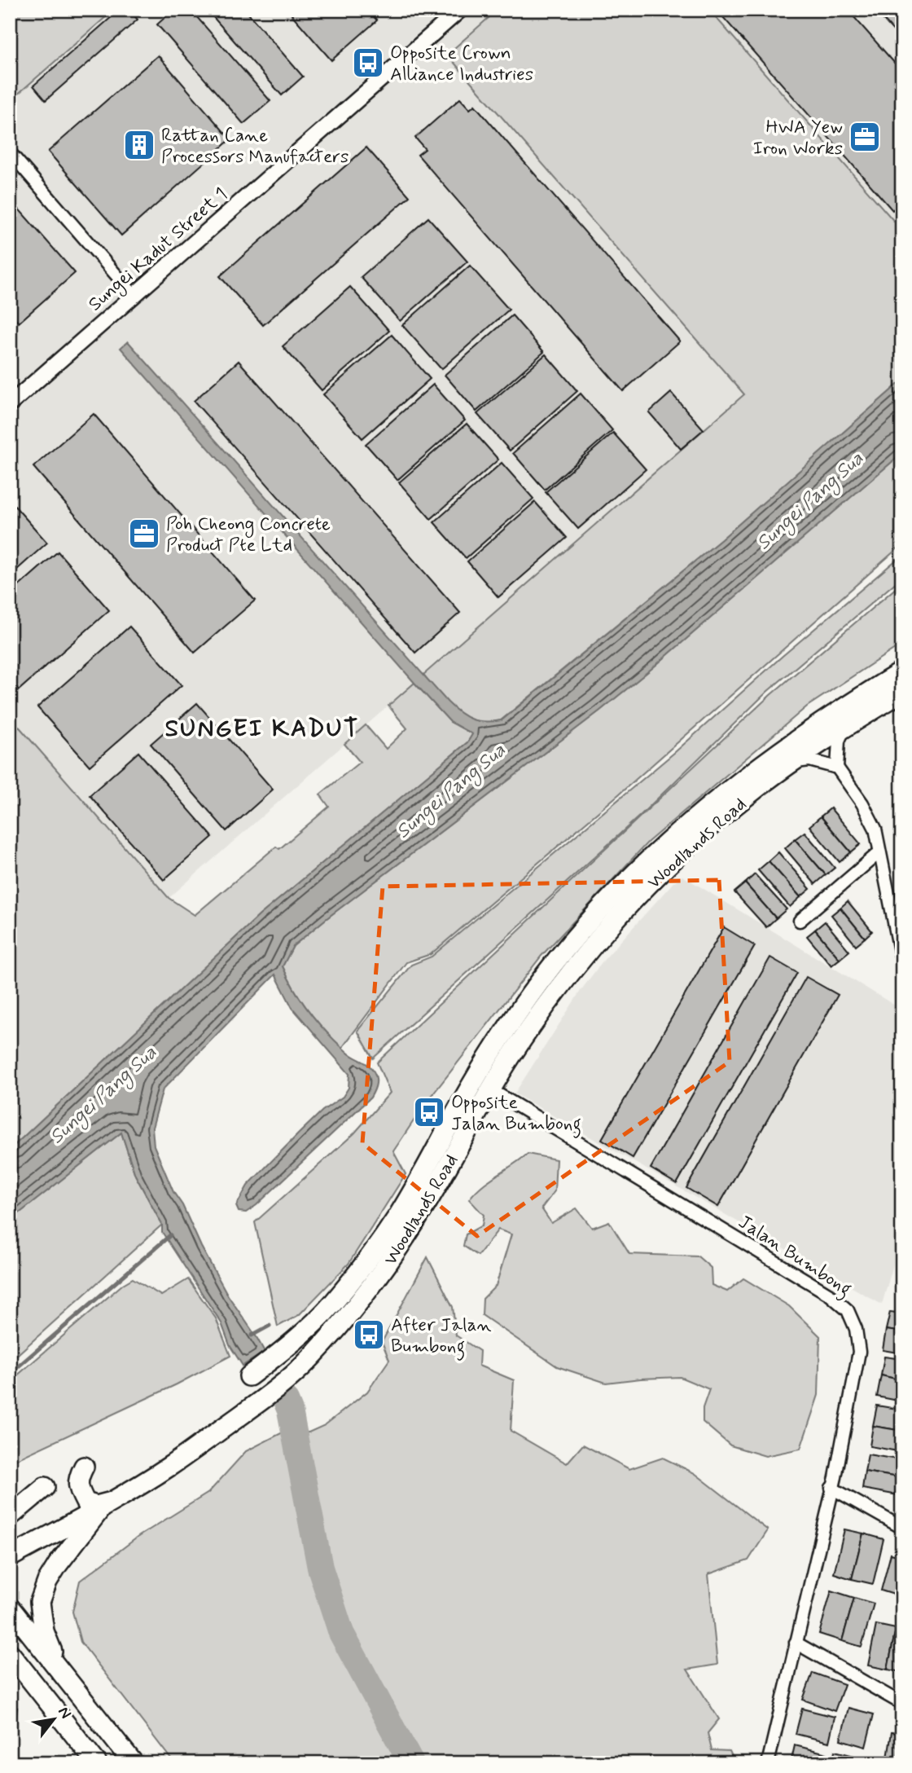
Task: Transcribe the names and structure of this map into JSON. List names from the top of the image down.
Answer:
{
  "streets": {
    "main road": ["Woodlands Road"],
    "street": ["Sungei Kadut Street 1", "Jalan Bumbong"]
  },
  "crossings": [
    ["Woodlands Road", "Jalan Bumbong"]
  ],
  "districts": ["SUNGEI KADUT"],
  "water": ["Sungei Pang Sua"],
  "places": {
    "bus stop": ["Opposite Crown Alliance Industries", "Opposite Jalan Bumbong", "After Jalan Bumbong"],
    "office": ["HWA Yew Iron Works", "Poh Cheong Concrete Product Pte Ltd"],
    "building": ["Rattan Cane Processors Manufacters"]
  },
  "north": "top right"
}
